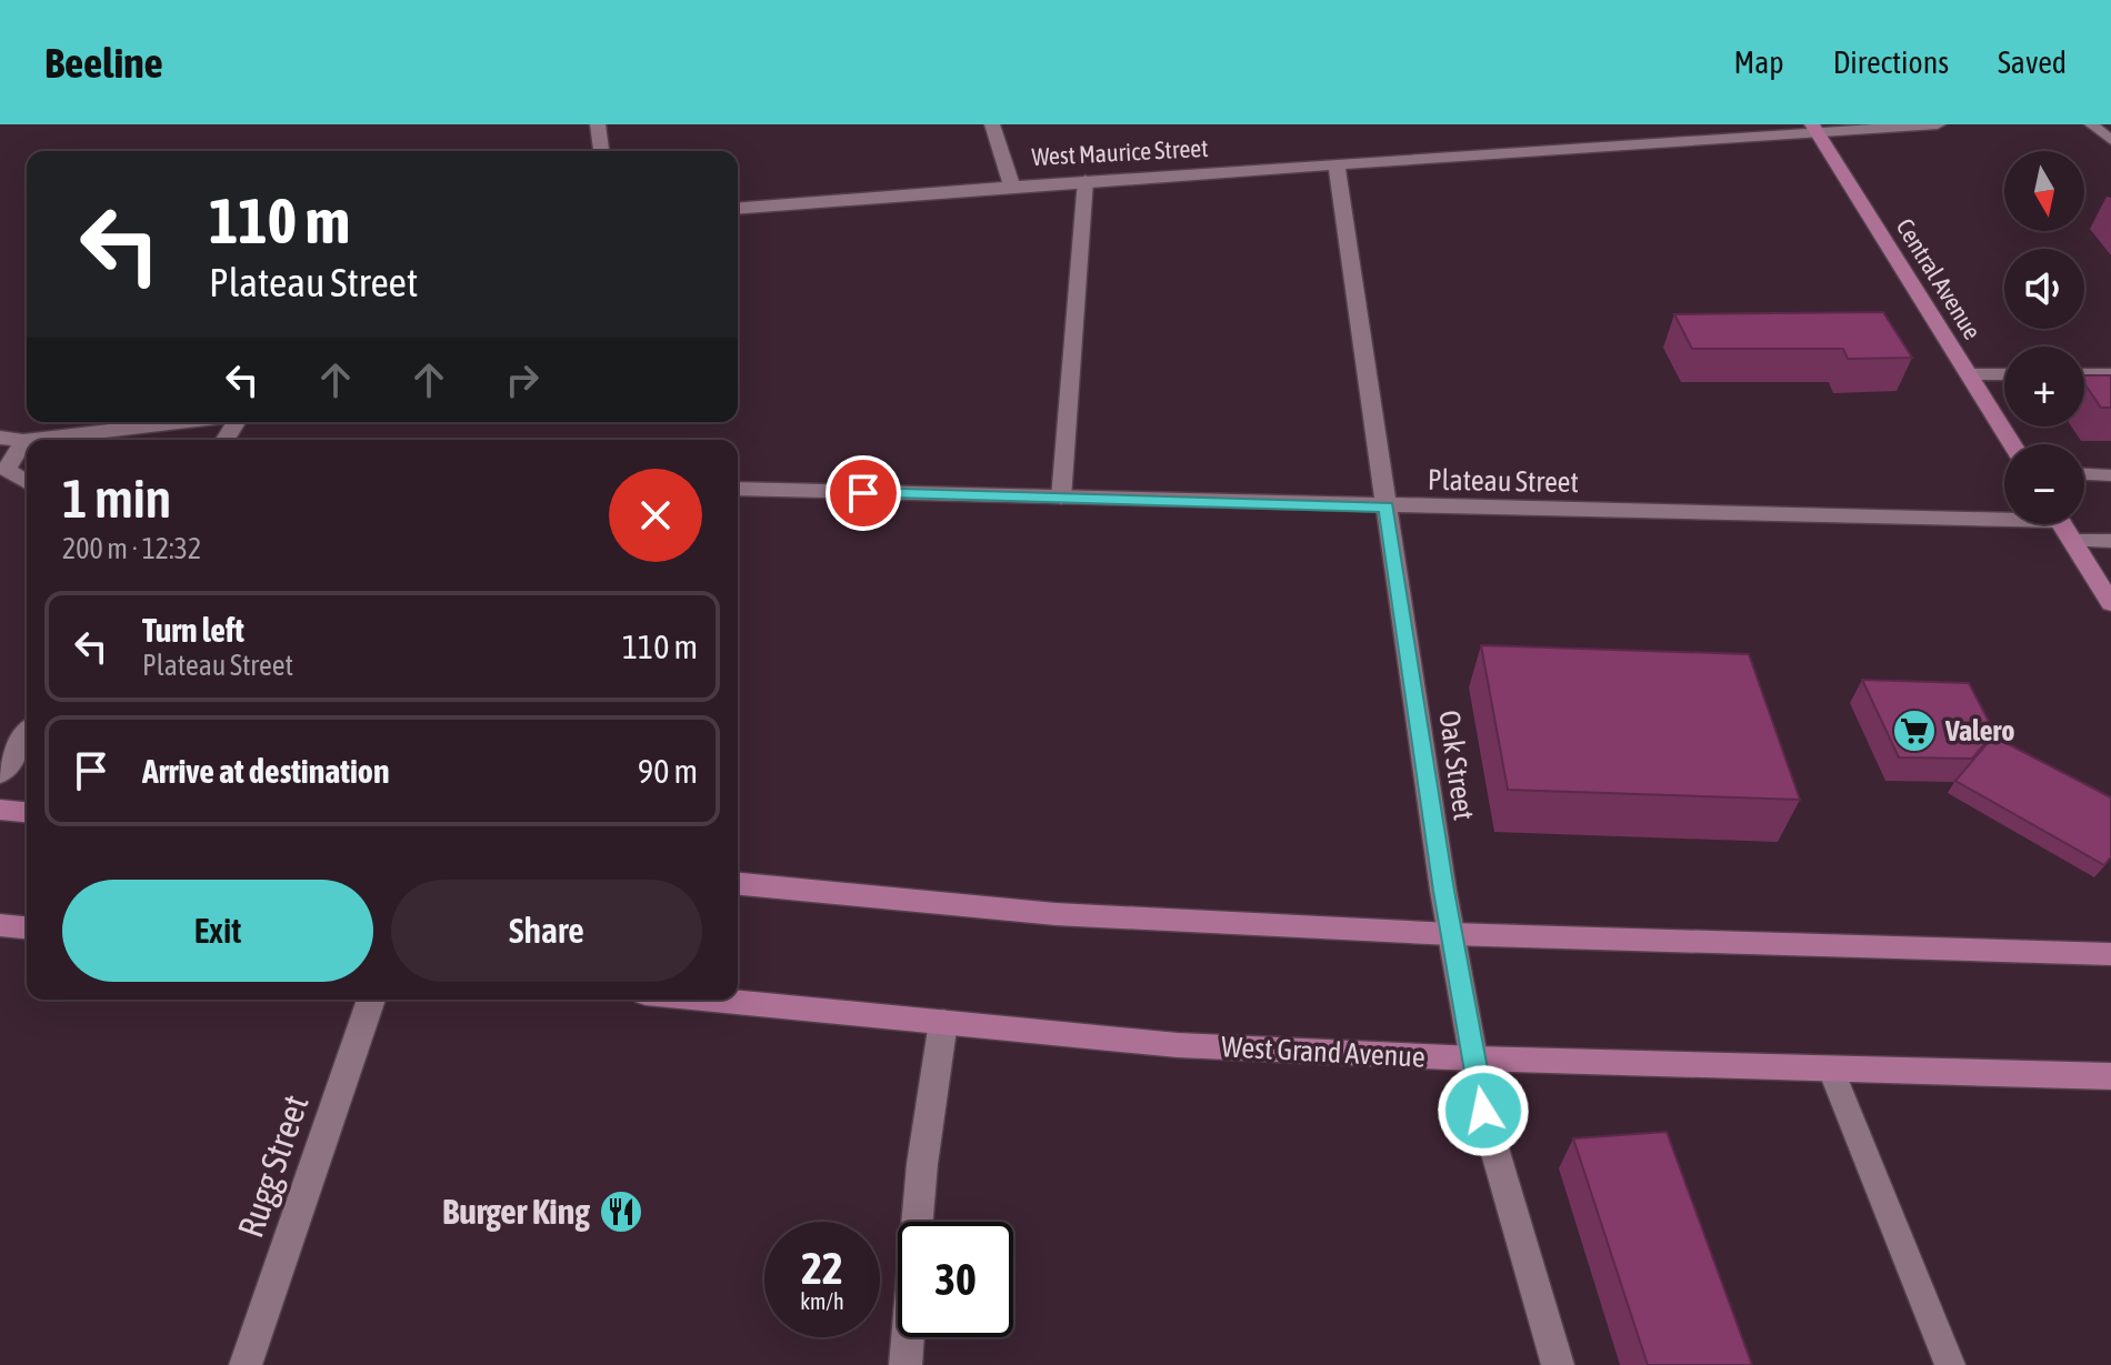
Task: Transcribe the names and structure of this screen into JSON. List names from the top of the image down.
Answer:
{
  "streets": {
    "main road": ["Central Avenue", "West Grand Avenue"],
    "street": [
      "West Maurice Street",
      "Plateau Street",
      "Oak Street",
      "Rugg Street"
    ]
  },
  "crossings": [
    ["West Maurice Street", "Central Avenue"],
    ["West Maurice Street", "Oak Street"],
    ["Plateau Street", "Oak Street"],
    ["Oak Street", "West Grand Avenue"]
  ],
  "places": {
    "supermarket": ["Valero"],
    "restaurant": ["Burger King"]
  },
  "north": "bottom",
  "page": {
    "header": "Beeline",
    "nav": ["Map", "Directions", "Saved"],
    "map_buttons": ["+", "−"],
    "turn": ["110 m", "Plateau Street"],
    "heading": ["1 min", "200 m · 12:32"],
    "list": [
      {
        "name": "Turn left",
        "note": "Plateau Street",
        "value": "110 m"
      },
      {
        "name": "Arrive at destination",
        "value": "90 m"
      }
    ],
    "buttons": ["Exit", "Share"],
    "speed": "22 km/h",
    "limit": "30"
  }
}
